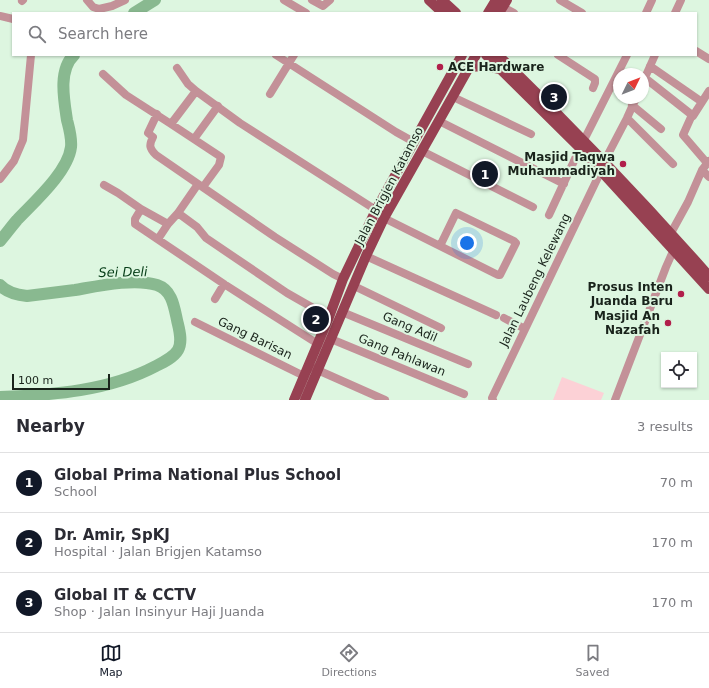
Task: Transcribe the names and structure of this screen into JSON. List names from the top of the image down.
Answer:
{
  "streets": {
    "main road": ["Jalan Brigjen Katamso"],
    "street": [
      "Jalan Laubeng Kelewang",
      "Gang Adil",
      "Gang Barisan",
      "Gang Pahlawan"
    ]
  },
  "crossings": [
    ["Jalan Brigjen Katamso", "Gang Adil"],
    ["Jalan Brigjen Katamso", "Gang Barisan"],
    ["Jalan Brigjen Katamso", "Gang Pahlawan"]
  ],
  "water": ["Sei Deli"],
  "places": [
    "ACE Hardware",
    "Masjid Taqwa Muhammadiyah",
    "Prosus Inten Juanda Baru",
    "Masjid An Nazafah"
  ],
  "scale_bar": "100 m",
  "north": "top right",
  "page": {
    "search": "Search here",
    "pins": ["3", "1", "2"],
    "scale": "100 m",
    "heading": ["Nearby", "3 results"],
    "list": [
      {
        "mark": "1",
        "name": "Global Prima National Plus School",
        "note": "School",
        "value": "70 m"
      },
      {
        "mark": "2",
        "name": "Dr. Amir, SpKJ",
        "note": "Hospital · Jalan Brigjen Katamso",
        "value": "170 m"
      },
      {
        "mark": "3",
        "name": "Global IT & CCTV",
        "note": "Shop · Jalan Insinyur Haji Juanda",
        "value": "170 m"
      }
    ],
    "nav": ["Map", "Directions", "Saved"]
  }
}
